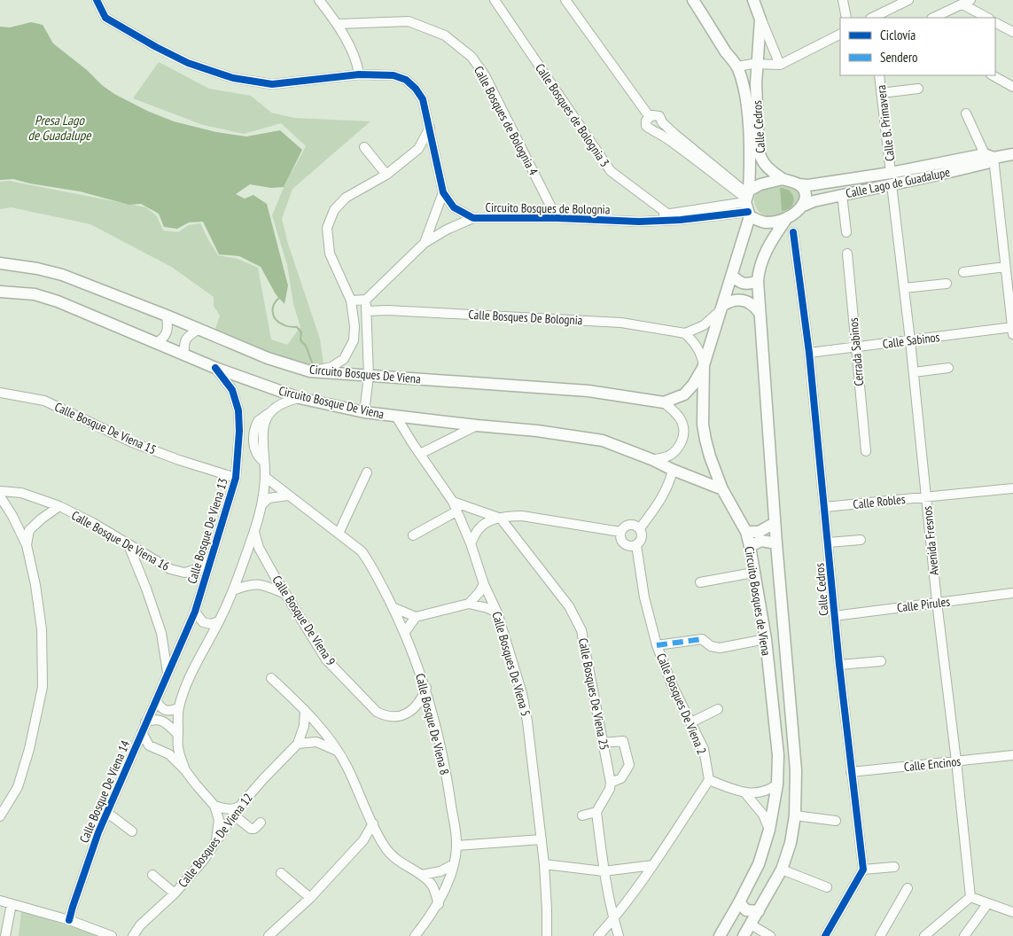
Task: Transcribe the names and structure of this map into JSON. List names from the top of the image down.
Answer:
{
  "streets": {
    "main road": [
      "Calle Cedros",
      "Calle Lago de Guadalupe",
      "Circuito Bosques De Viena",
      "Circuito Bosque De Viena",
      "Circuito Bosques de Viena"
    ],
    "street": [
      "Calle Bosques de Bolognia 3",
      "Calle Bosques de Bolognia 4",
      "Calle B. Primavera",
      "Circuito Bosques de Bolognia",
      "Calle Bosques De Bolognia",
      "Calle Sabinos",
      "Cerrada Sabinos",
      "Calle Bosque De Viena 15",
      "Calle Robles",
      "Calle Bosque De Viena 13",
      "Calle Bosque De Viena 16",
      "Avenida Fresnos",
      "Calle Pirules",
      "Calle Bosque De Viena 9",
      "Calle Bosques De Viena 5",
      "Calle Bosques De Viena 25",
      "Calle Bosques De Viena 2",
      "Calle Bosque De Viena 8",
      "Calle Encinos",
      "Calle Bosque De Viena 14",
      "Calle Bosques De Viena 12"
    ]
  },
  "crossings": [
    ["Calle Bosques de Bolognia 3", "Circuito Bosques de Bolognia"],
    ["Calle Bosques de Bolognia 4", "Circuito Bosques de Bolognia"],
    ["Calle B. Primavera", "Calle Lago de Guadalupe"],
    ["Calle B. Primavera", "Avenida Fresnos"],
    ["Calle Cedros", "Calle Lago de Guadalupe"],
    ["Calle Cedros", "Circuito Bosques de Bolognia"],
    ["Calle Cedros", "Calle Sabinos"],
    ["Calle Cedros", "Calle Robles"],
    ["Calle Cedros", "Circuito Bosques de Viena"],
    ["Calle Cedros", "Calle Pirules"],
    ["Calle Cedros", "Calle Encinos"],
    ["Calle Lago de Guadalupe", "Circuito Bosques de Bolognia"],
    ["Calle Lago de Guadalupe", "Avenida Fresnos"],
    ["Calle Lago de Guadalupe", "Circuito Bosques de Viena"],
    ["Circuito Bosques de Bolognia", "Circuito Bosques de Viena"],
    ["Calle Sabinos", "Cerrada Sabinos"],
    ["Calle Sabinos", "Avenida Fresnos"],
    ["Circuito Bosque De Viena", "Calle Bosque De Viena 13"],
    ["Circuito Bosque De Viena", "Circuito Bosques de Viena"],
    ["Circuito Bosque De Viena", "Calle Bosques De Viena 5"],
    ["Calle Bosque De Viena 15", "Calle Bosque De Viena 13"],
    ["Calle Robles", "Avenida Fresnos"],
    ["Calle Bosque De Viena 13", "Calle Bosque De Viena 16"],
    ["Calle Bosque De Viena 13", "Calle Bosque De Viena 14"],
    ["Avenida Fresnos", "Calle Pirules"],
    ["Avenida Fresnos", "Calle Encinos"]
  ],
  "water": ["Presa Lago de Guadalupe"],
  "legend": ["Ciclovía", "Sendero"]
}
